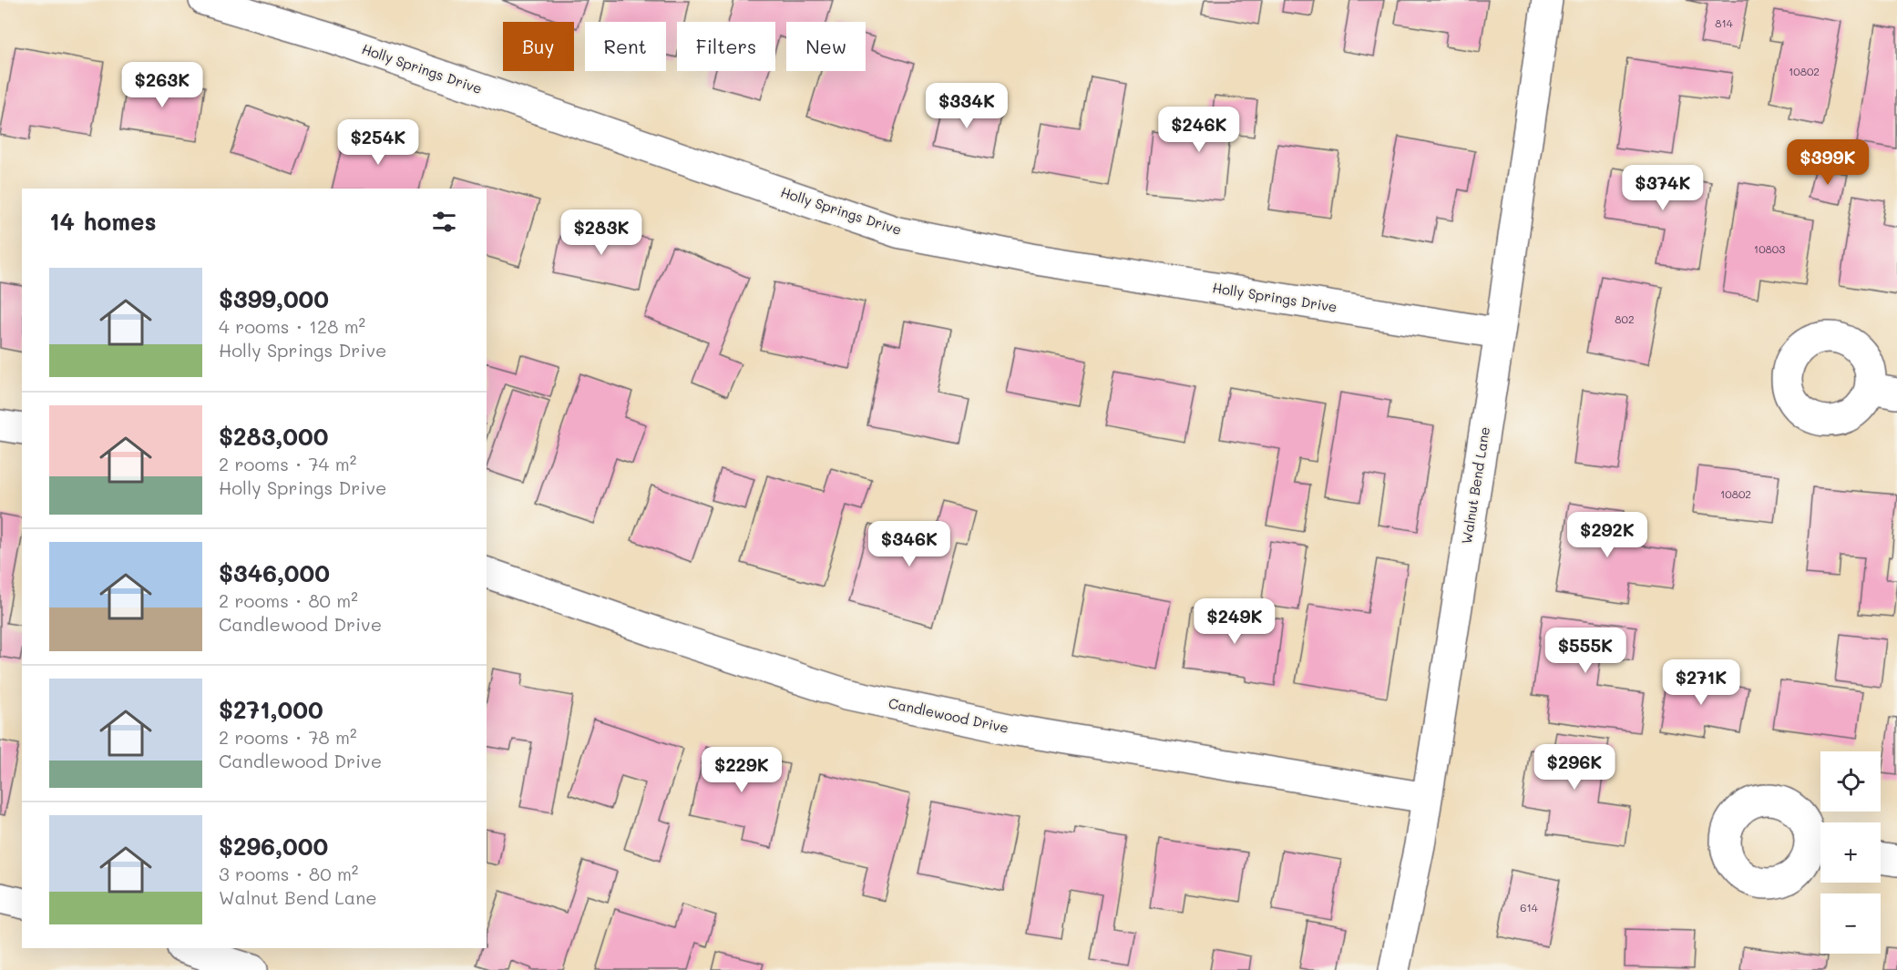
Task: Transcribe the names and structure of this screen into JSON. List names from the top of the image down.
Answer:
{
  "streets": {
    "street": ["Holly Springs Drive", "Walnut Bend Lane", "Candlewood Drive"]
  },
  "crossings": [
    ["Holly Springs Drive", "Walnut Bend Lane"],
    ["Walnut Bend Lane", "Candlewood Drive"]
  ],
  "house_numbers": [
    "814",
    "10802",
    "10803",
    "802",
    "10802",
    "614"
  ],
  "page": {
    "chip": [
      "Buy",
      "Rent",
      "Filters",
      "New"
    ],
    "price": [
      "$263K",
      "$334K",
      "$246K",
      "$254K",
      "$399K",
      "$374K",
      "$283K",
      "$292K",
      "$346K",
      "$249K",
      "$555K",
      "$271K",
      "$296K",
      "$229K"
    ],
    "heading": "14 homes",
    "list": [
      {
        "name": "$399,000",
        "note": "4 rooms · 128 m² · Holly Springs Drive"
      },
      {
        "name": "$283,000",
        "note": "2 rooms · 74 m² · Holly Springs Drive"
      },
      {
        "name": "$346,000",
        "note": "2 rooms · 80 m² · Candlewood Drive"
      },
      {
        "name": "$271,000",
        "note": "2 rooms · 78 m² · Candlewood Drive"
      },
      {
        "name": "$296,000",
        "note": "3 rooms · 80 m² · Walnut Bend Lane"
      }
    ],
    "map_buttons": ["+", "−"]
  }
}
